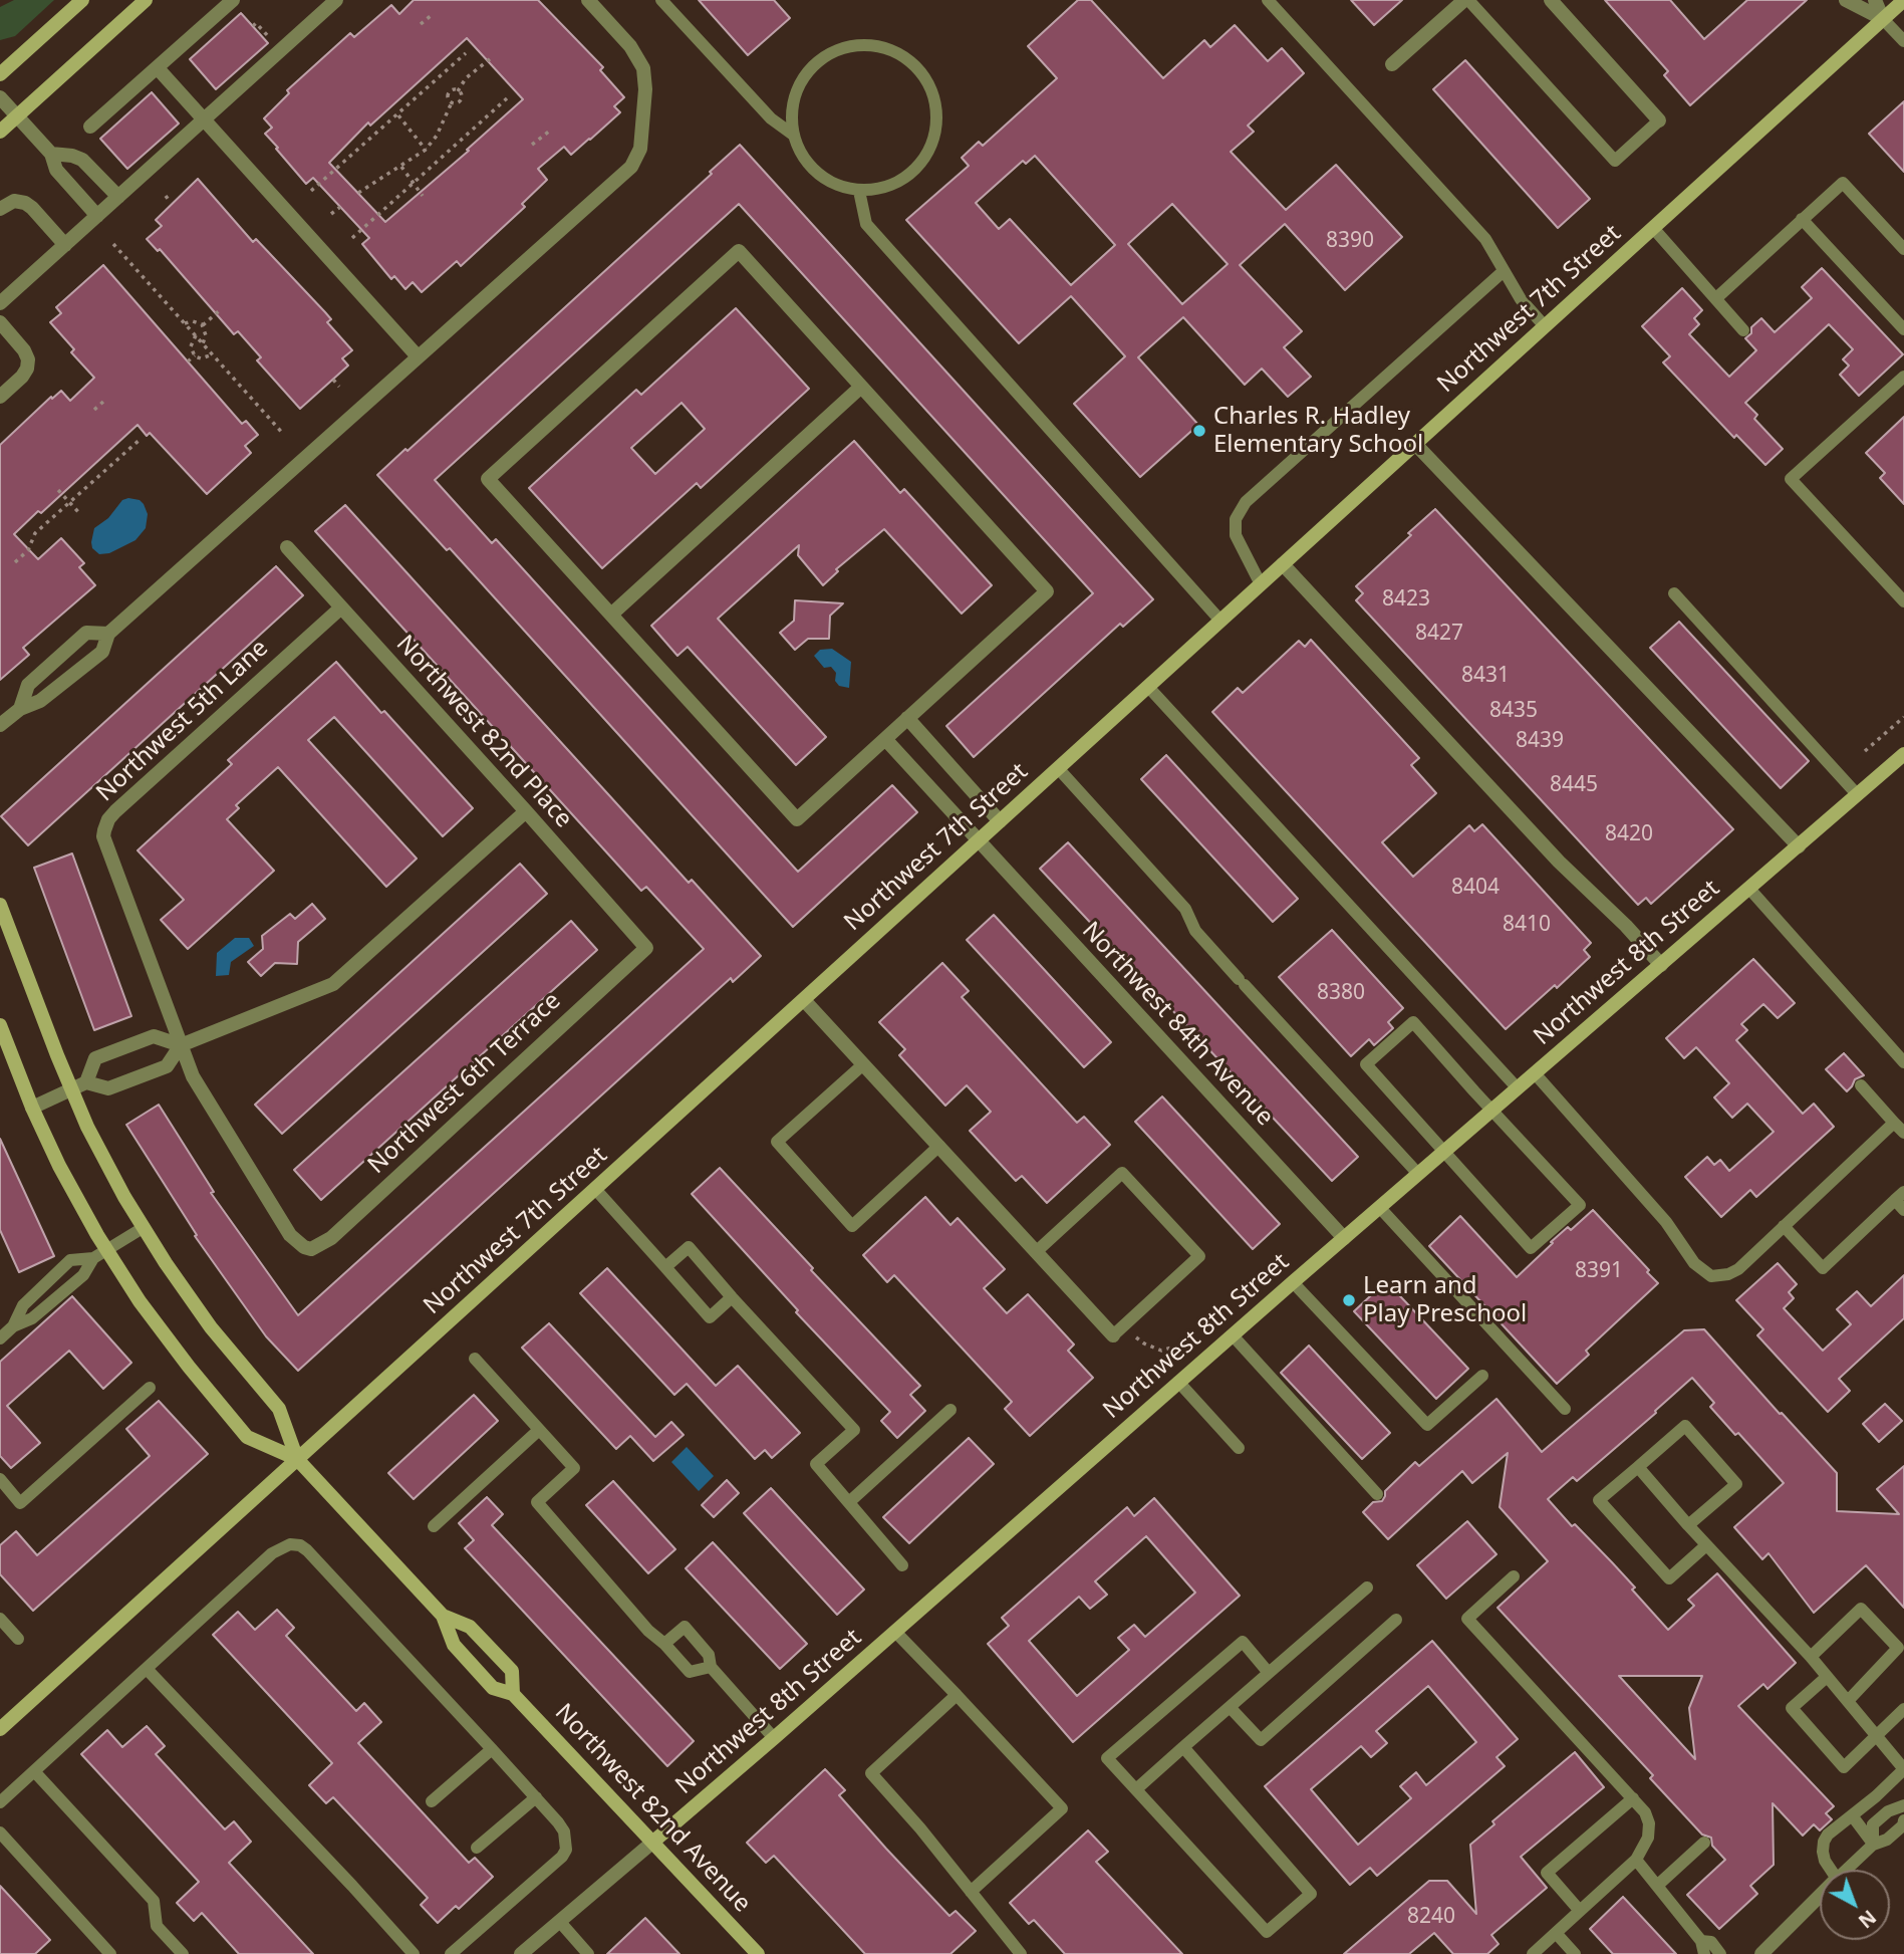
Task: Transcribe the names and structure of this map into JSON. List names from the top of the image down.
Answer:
{
  "streets": {
    "street": [
      "Northwest 7th Street",
      "Northwest 5th Lane",
      "Northwest 82nd Place",
      "Northwest 8th Street",
      "Northwest 84th Avenue",
      "Northwest 6th Terrace",
      "Northwest 82nd Avenue"
    ]
  },
  "crossings": [
    ["Northwest 7th Street", "Northwest 84th Avenue"],
    ["Northwest 7th Street", "Northwest 82nd Avenue"],
    ["Northwest 5th Lane", "Northwest 82nd Place"],
    ["Northwest 5th Lane", "Northwest 6th Terrace"],
    ["Northwest 82nd Place", "Northwest 6th Terrace"],
    ["Northwest 8th Street", "Northwest 84th Avenue"],
    ["Northwest 8th Street", "Northwest 82nd Avenue"]
  ],
  "places": ["Charles R. Hadley Elementary School", "Learn and Play Preschool"],
  "house_numbers": [
    "8390",
    "8423",
    "8427",
    "8431",
    "8435",
    "8439",
    "8445",
    "8420",
    "8404",
    "8410",
    "8380",
    "8391",
    "8240"
  ],
  "north": "bottom right"
}
